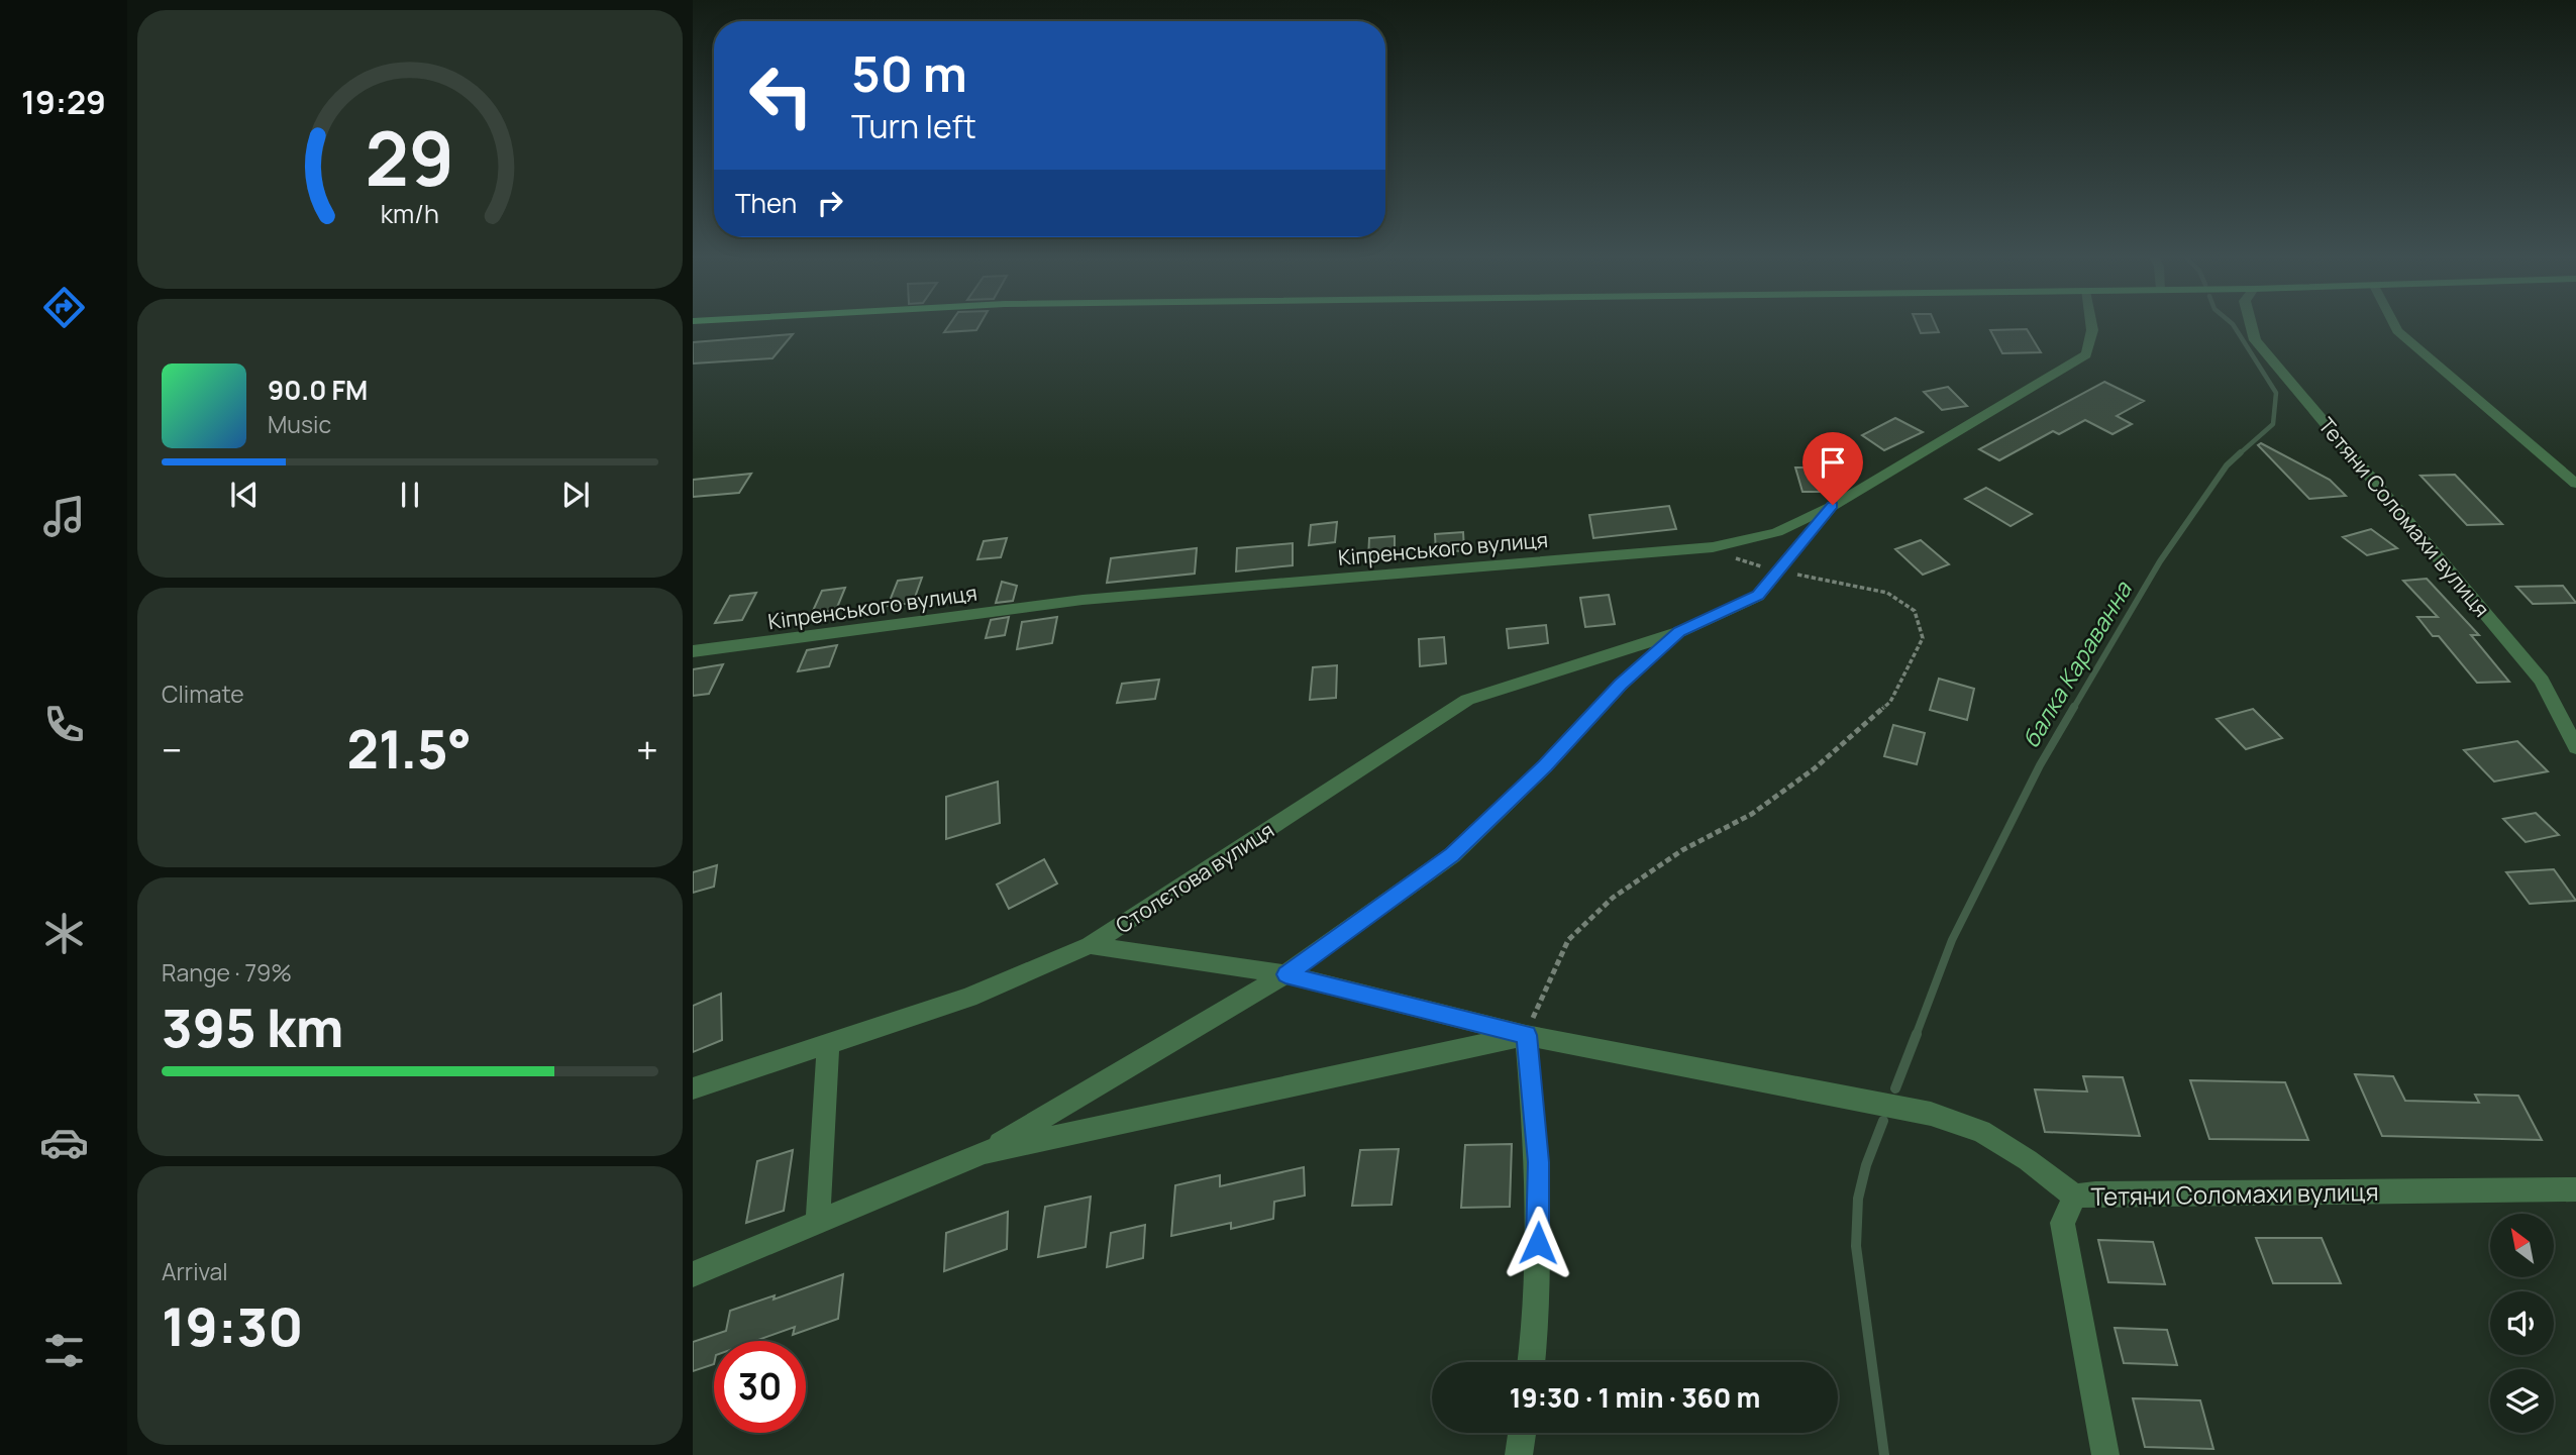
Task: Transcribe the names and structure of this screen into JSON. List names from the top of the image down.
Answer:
{
  "streets": {
    "street": ["Тетяни Соломахи вулиця", "Кіпренського вулиця", "Столєтова вулиця"]
  },
  "crossings": [
    ["Кіпренського вулиця", "Столєтова вулиця"]
  ],
  "water": ["балка Караванна"],
  "north": "top left",
  "page": {
    "tabs": "19:29",
    "turn": ["50 m", "Turn left"],
    "then": "Then",
    "song": ["90.0 FM", "Music"],
    "tile": [
      "Climate",
      ["Range · 79%", "395 km"],
      ["Arrival", "19:30"]
    ],
    "heat": ["−", "21.5°", "+"],
    "limit": "30",
    "trip": "19:30 · 1 min · 360 m",
    "gauge": ["29", "km/h"]
  }
}
